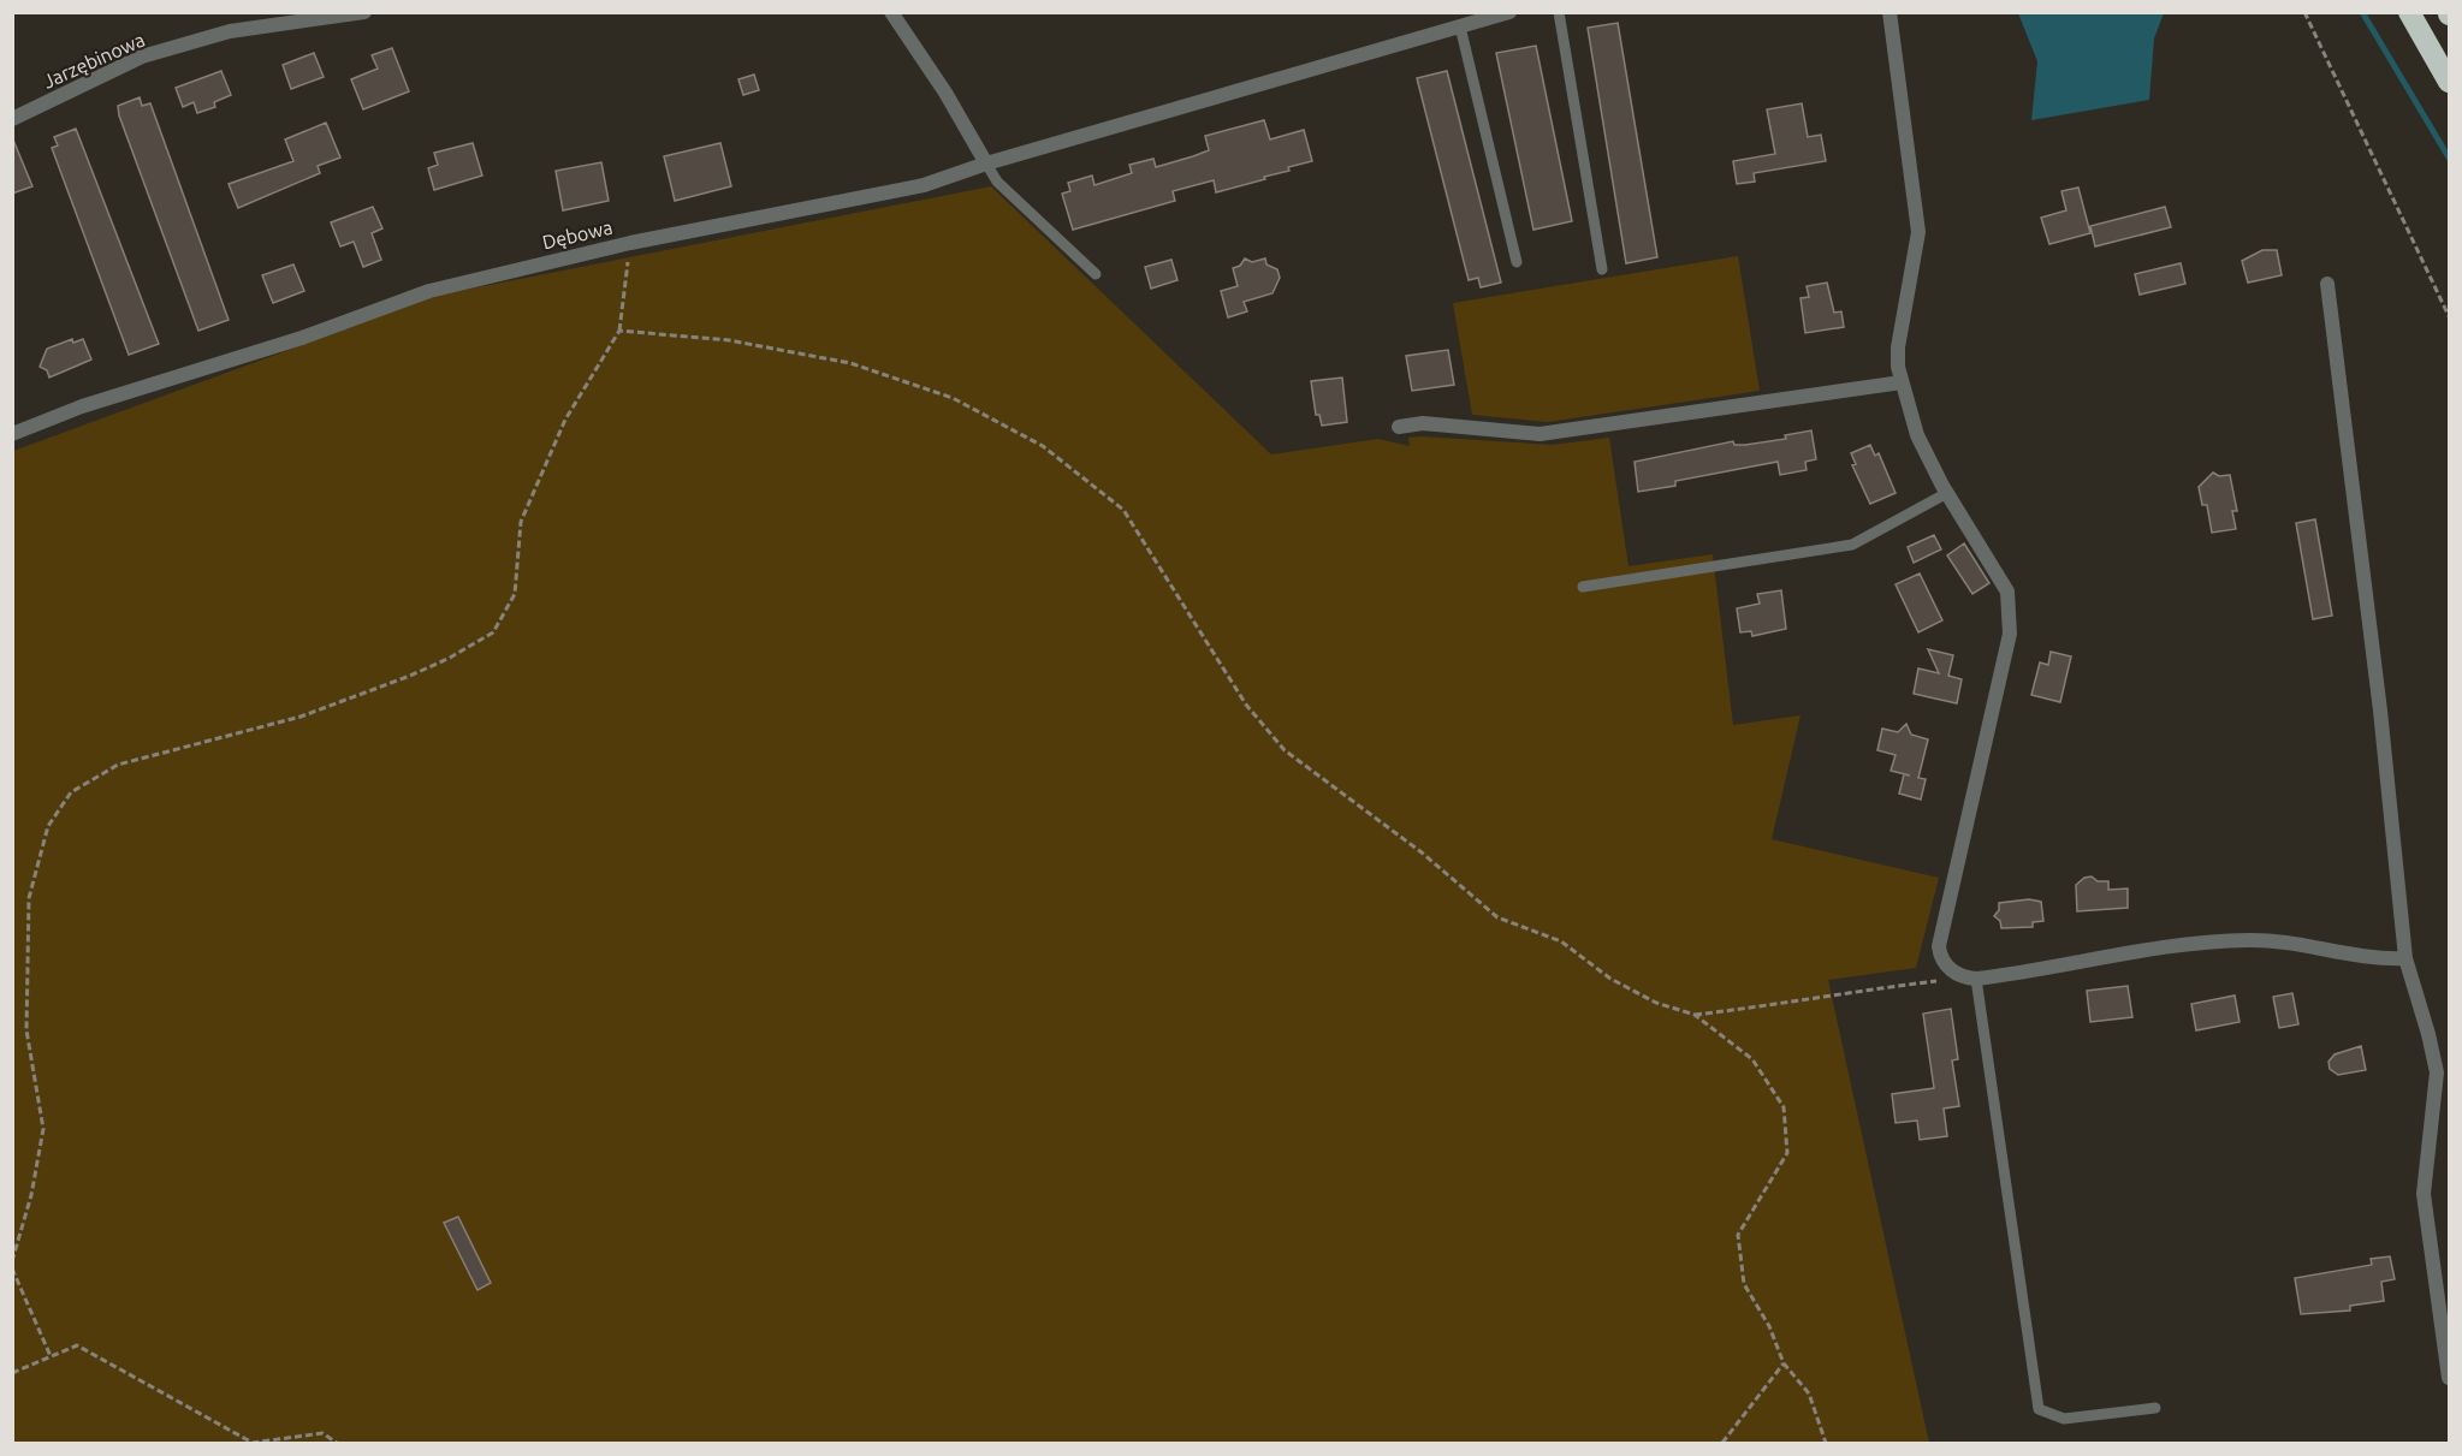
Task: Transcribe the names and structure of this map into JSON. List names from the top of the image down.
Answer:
{
  "streets": {
    "street": ["Jarzębinowa", "Dębowa"]
  }
}
